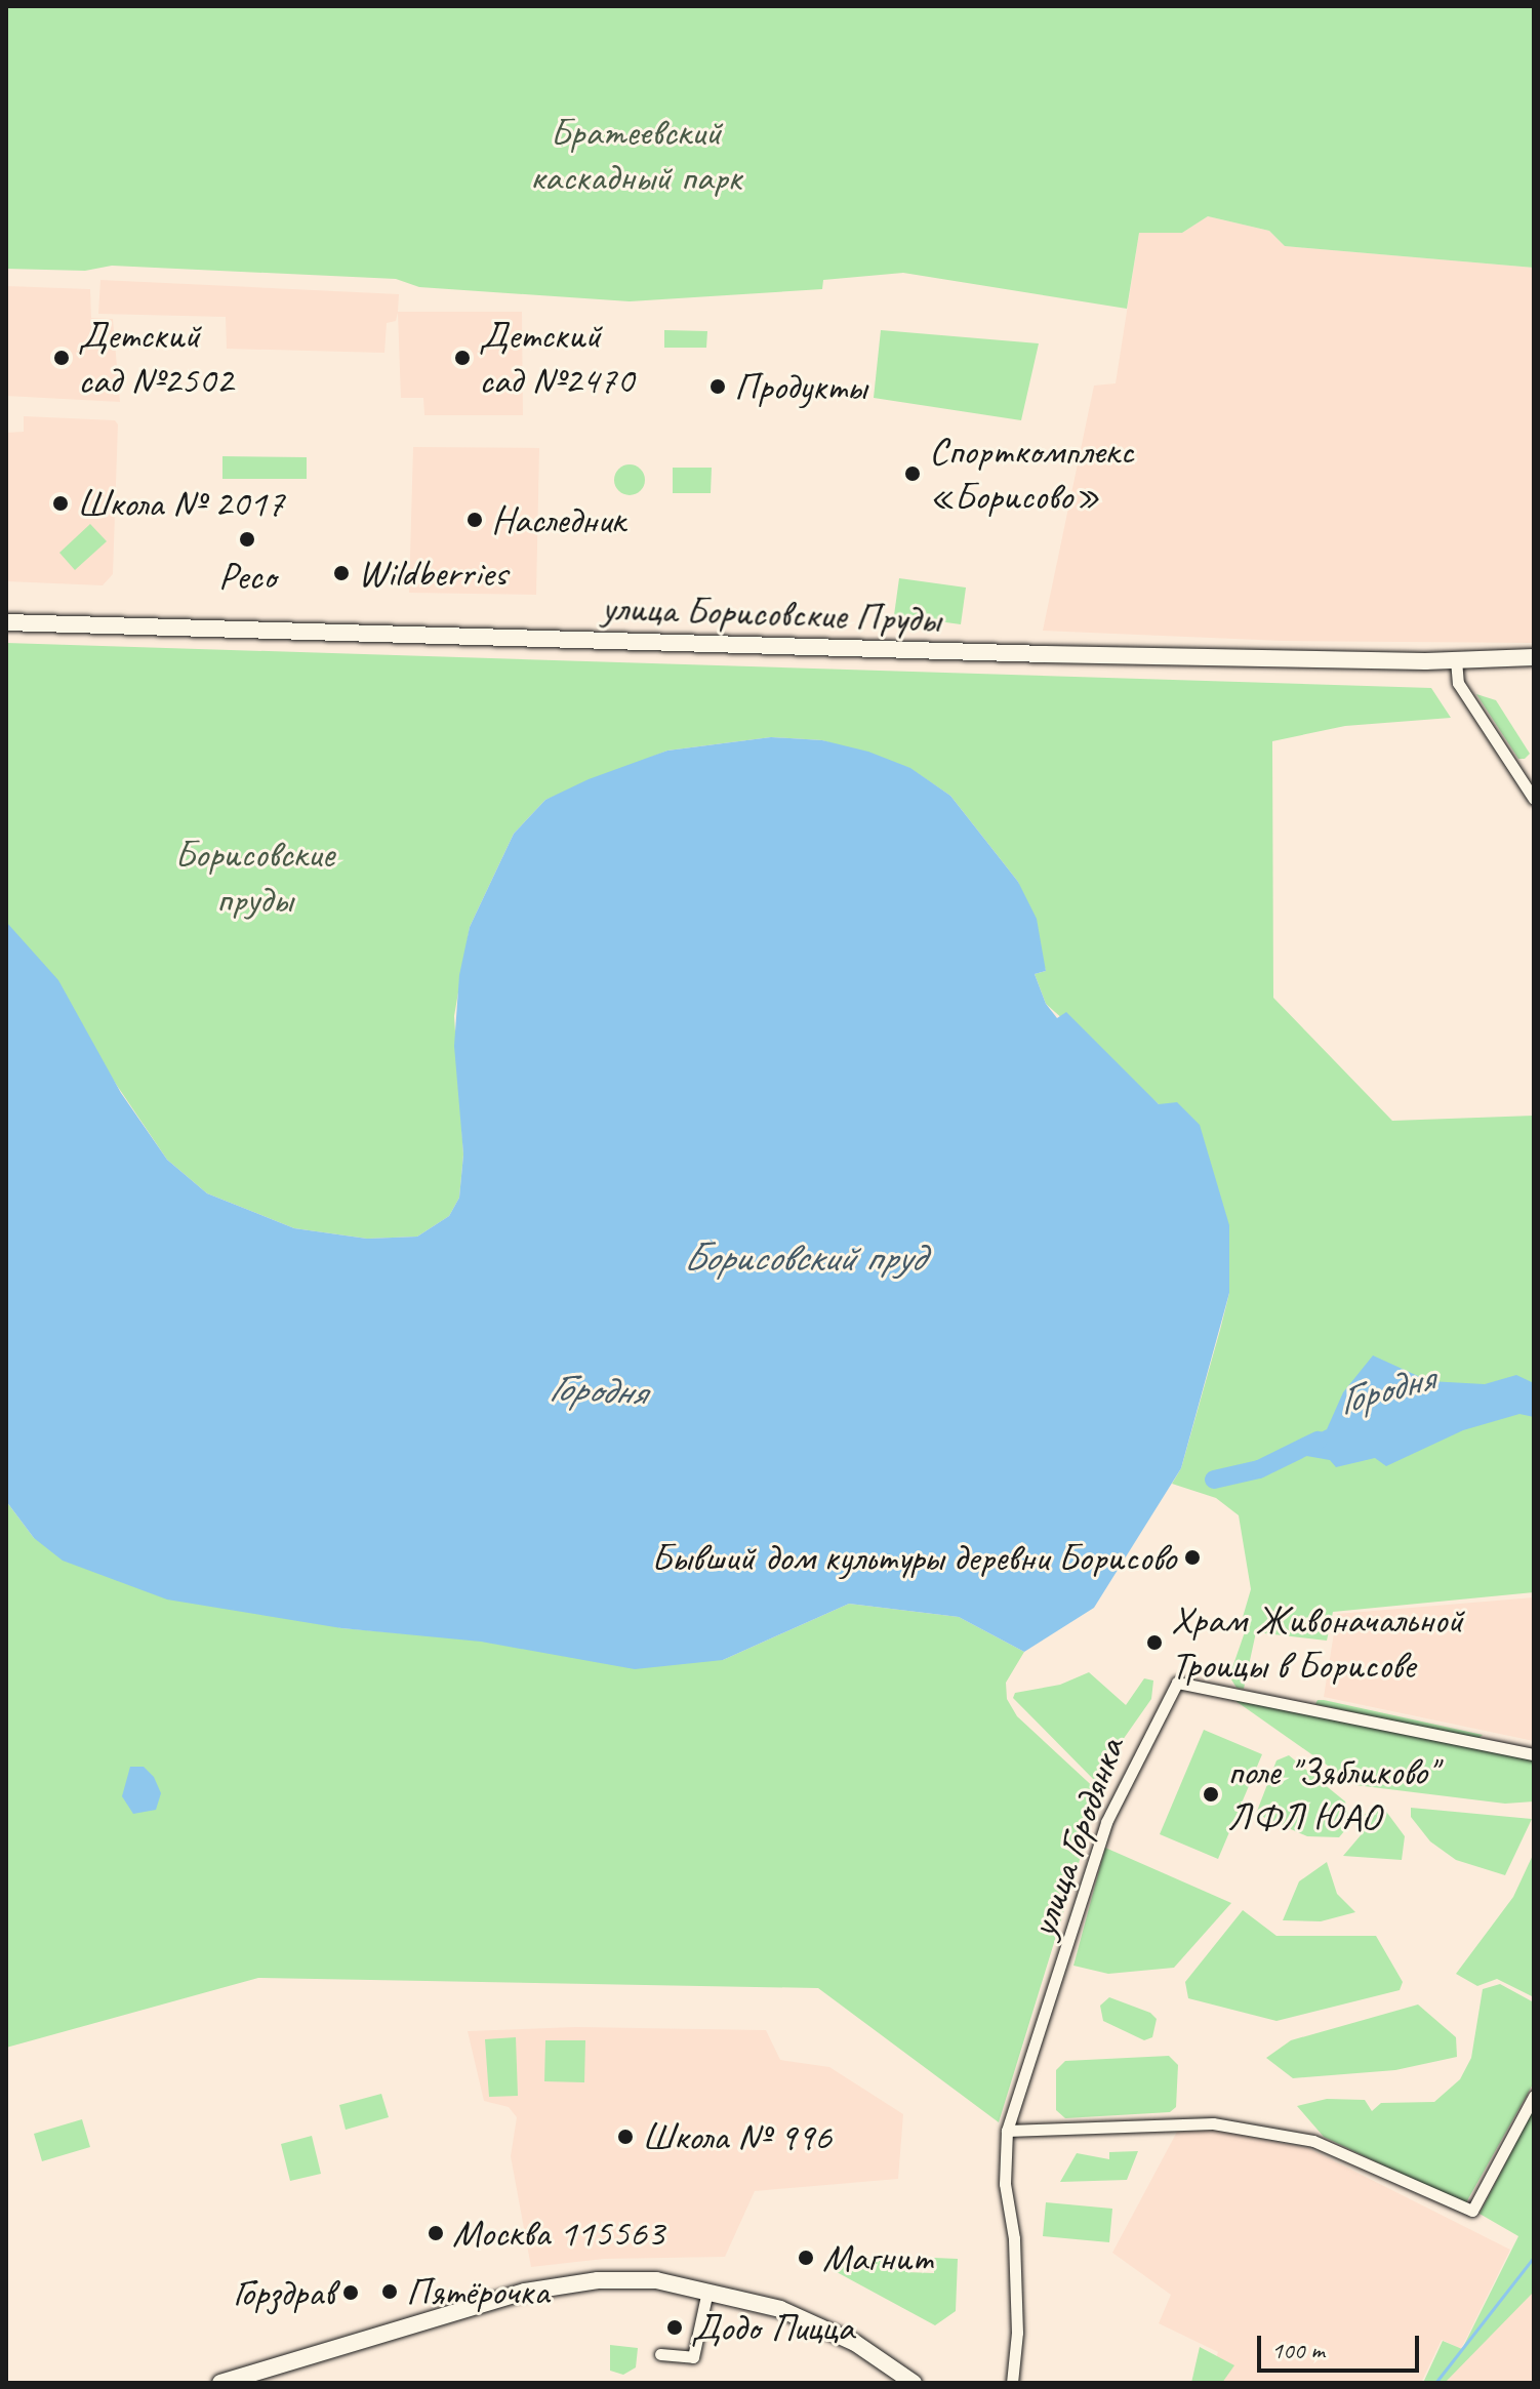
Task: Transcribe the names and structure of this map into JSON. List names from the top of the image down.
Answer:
{
  "streets": {
    "main road": ["улица Борисовские Пруды"],
    "street": ["улица Городянка"]
  },
  "water": ["Борисовский пруд", "Городня"],
  "parks": ["Братеевский каскадный парк", "Борисовские пруды"],
  "places": [
    "Детский сад №2502",
    "Детский сад №2470",
    "Продукты",
    "Спорткомплекс «Борисово»",
    "Школа № 2017",
    "Наследник",
    "Ресо",
    "Wildberries",
    "Бывший дом культуры деревни Борисово",
    "Храм Живоначальной Троицы в Борисове",
    "поле \"Зябликово\" ЛФЛ ЮАО",
    "Школа № 996",
    "Москва 115563",
    "Магнит",
    "Пятёрочка",
    "Горздрав",
    "Додо Пицца"
  ],
  "scale_bar": "100 m"
}
